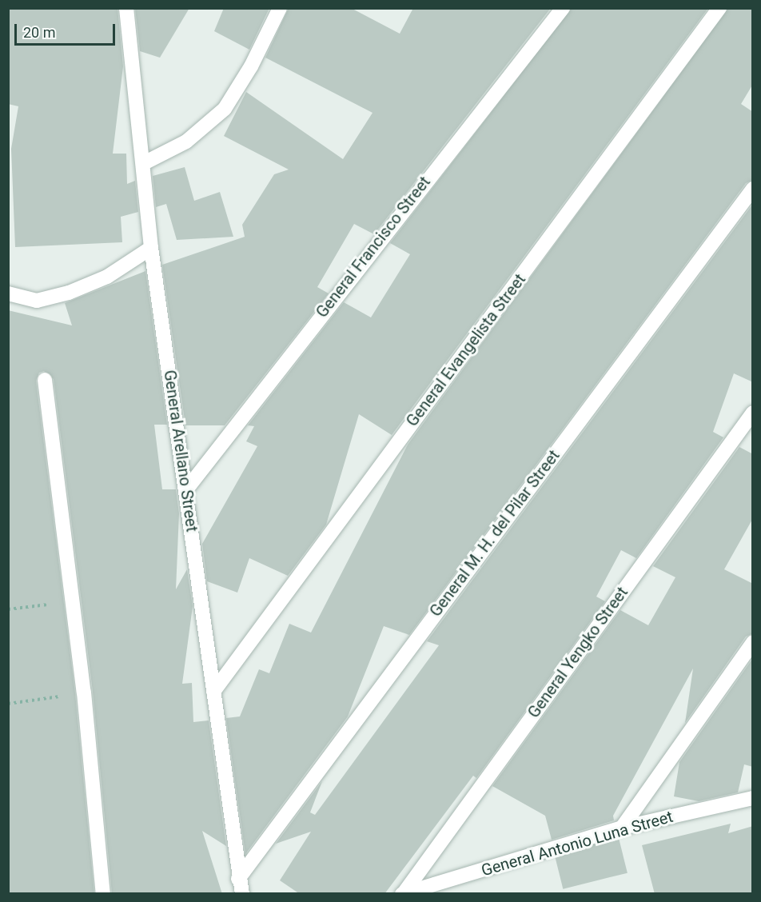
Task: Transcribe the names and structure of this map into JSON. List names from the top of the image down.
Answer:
{
  "streets": {
    "street": [
      "General Francisco Street",
      "General Evangelista Street",
      "General Arellano Street",
      "General M. H. del Pilar Street",
      "General Yengko Street",
      "General Antonio Luna Street"
    ]
  },
  "crossings": [
    ["General Francisco Street", "General Arellano Street"],
    ["General Evangelista Street", "General Arellano Street"],
    ["General Arellano Street", "General M. H. del Pilar Street"],
    ["General Yengko Street", "General Antonio Luna Street"]
  ],
  "scale_bar": "20 m"
}
